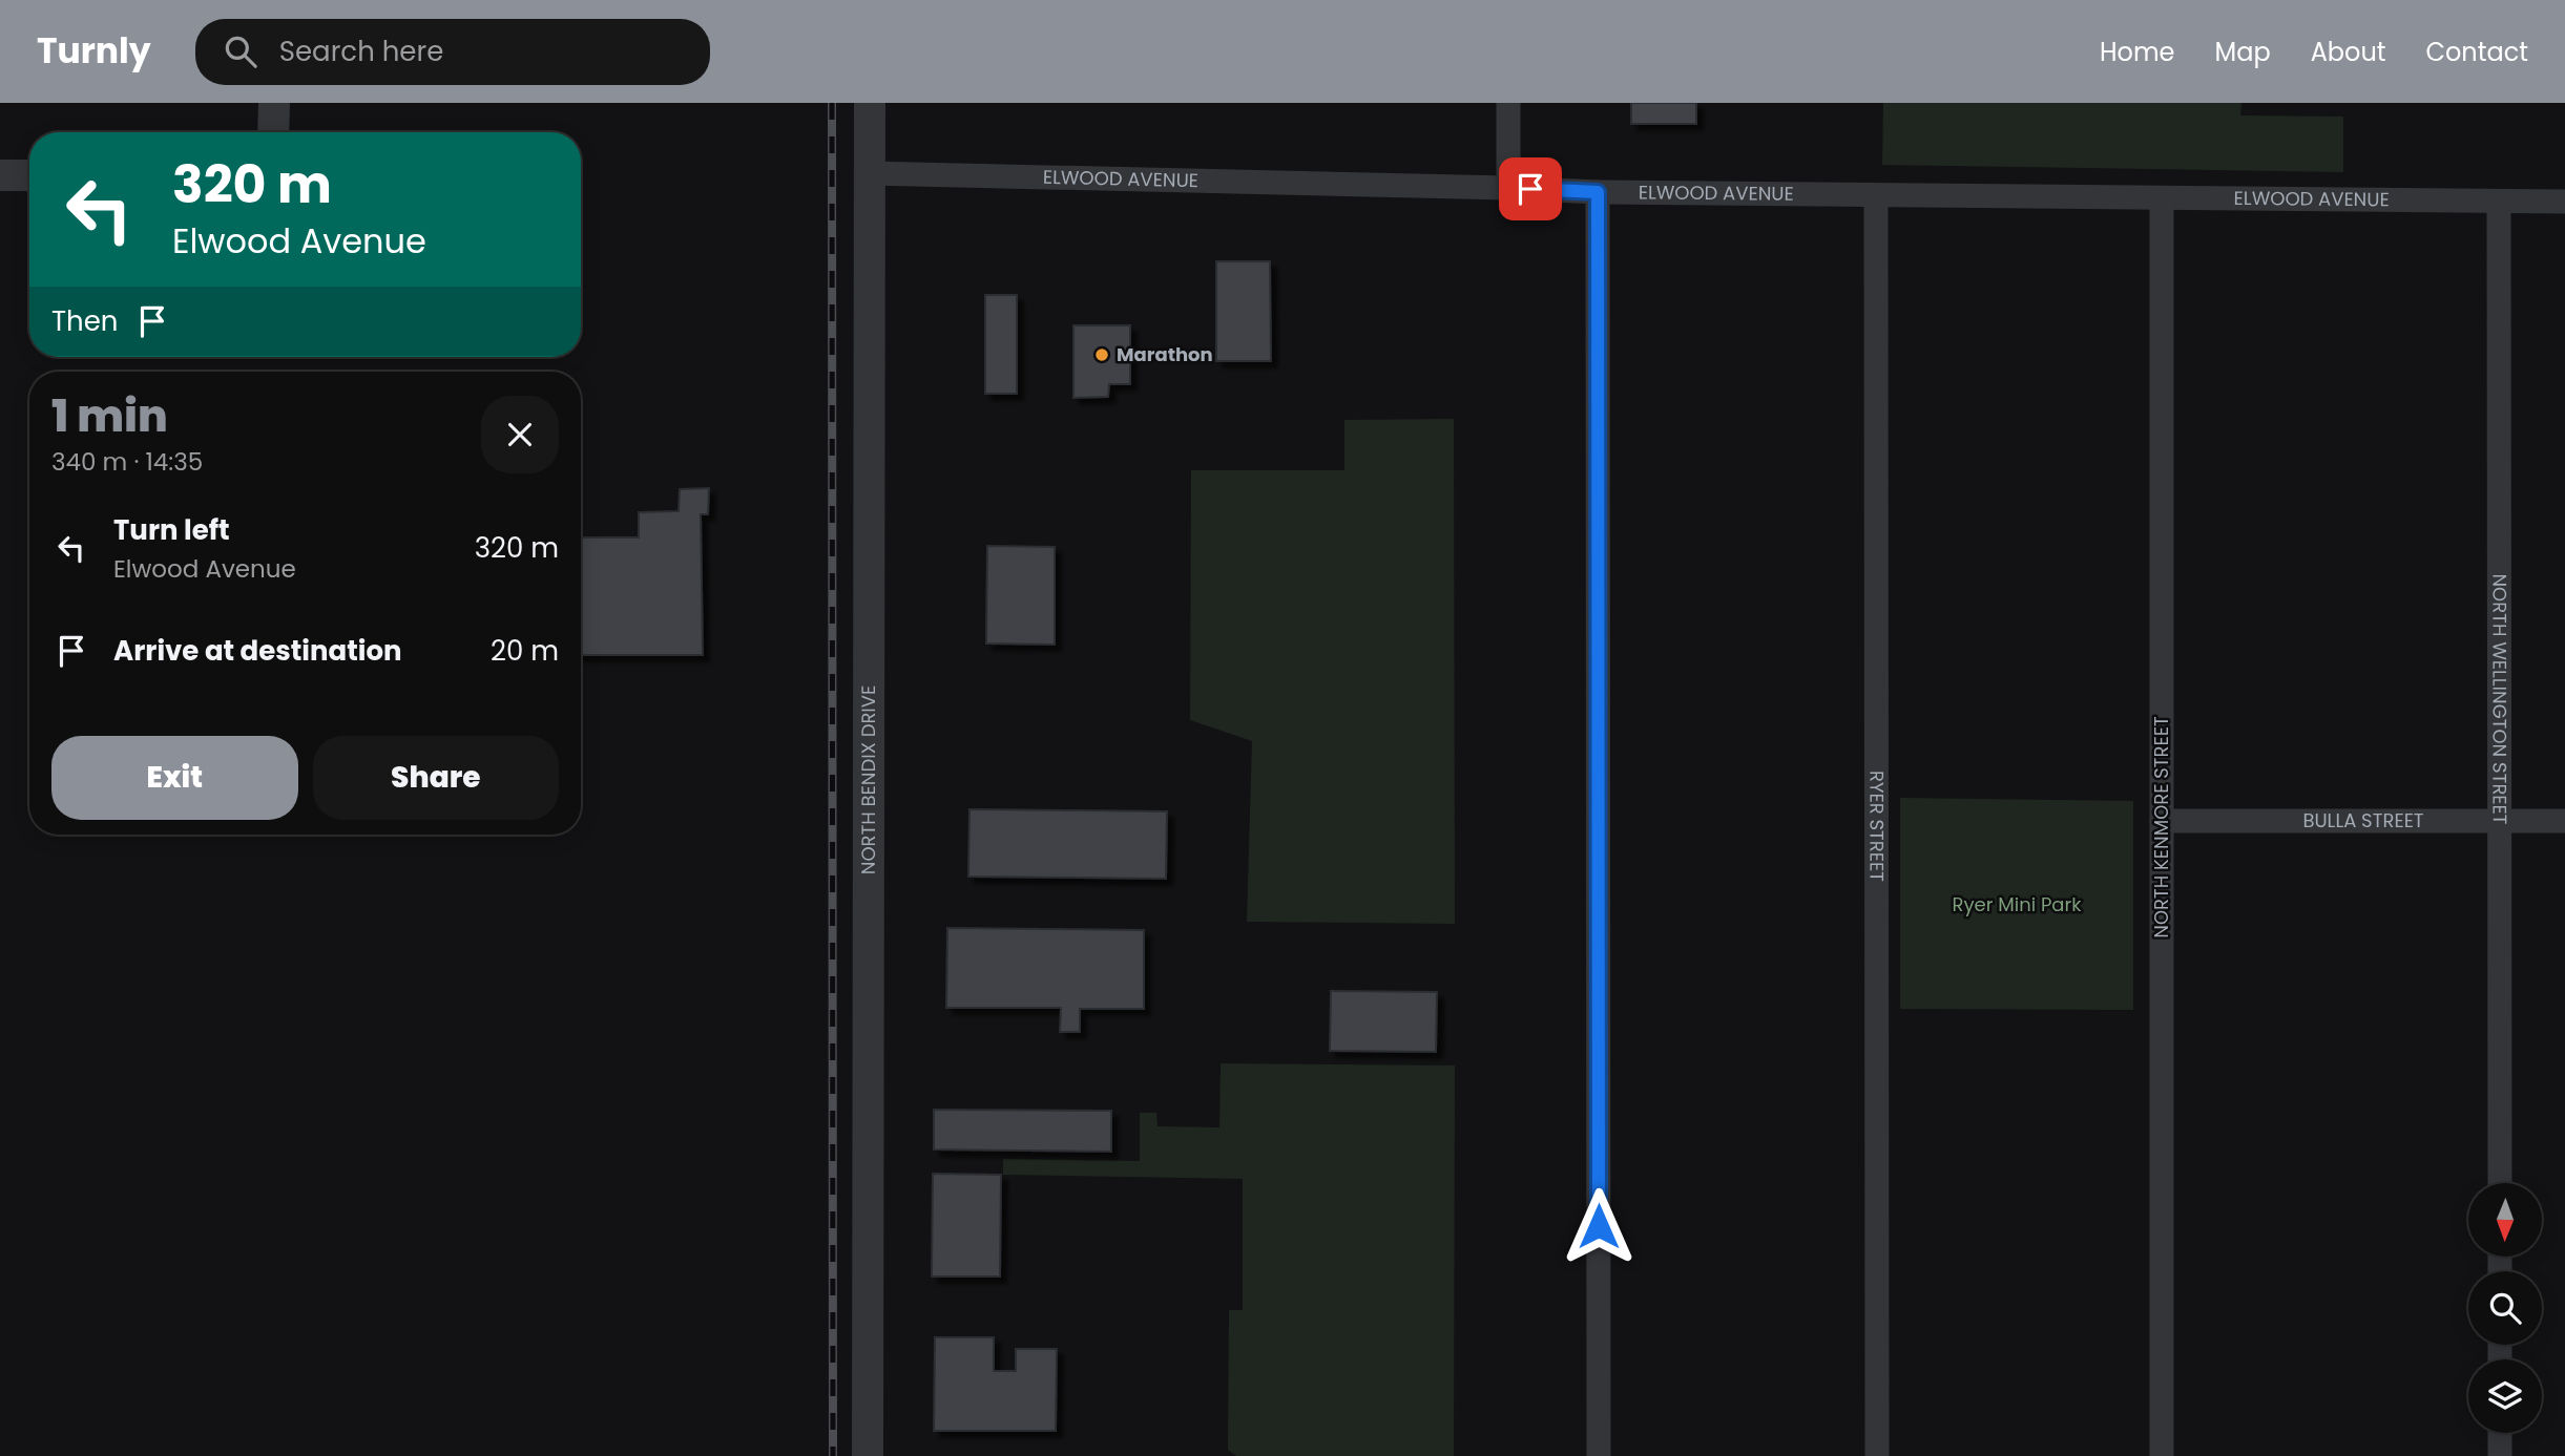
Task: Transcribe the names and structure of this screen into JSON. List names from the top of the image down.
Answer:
{
  "streets": {
    "street": [
      "ELWOOD AVENUE",
      "NORTH WELLINGTON STREET",
      "NORTH BENDIX DRIVE",
      "BULLA STREET",
      "RYER STREET",
      "NORTH KENMORE STREET"
    ]
  },
  "crossings": [
    ["ELWOOD AVENUE", "NORTH WELLINGTON STREET"],
    ["ELWOOD AVENUE", "NORTH BENDIX DRIVE"],
    ["ELWOOD AVENUE", "RYER STREET"],
    ["ELWOOD AVENUE", "NORTH KENMORE STREET"],
    ["NORTH WELLINGTON STREET", "BULLA STREET"],
    ["BULLA STREET", "NORTH KENMORE STREET"]
  ],
  "parks": ["Ryer Mini Park"],
  "places": ["Marathon"],
  "north": "bottom",
  "page": {
    "header": "Turnly",
    "search": "Search here",
    "nav": [
      "Home",
      "Map",
      "About",
      "Contact"
    ],
    "turn": ["320 m", "Elwood Avenue"],
    "then": "Then",
    "heading": ["1 min", "340 m · 14:35"],
    "list": [
      {
        "name": "Turn left",
        "note": "Elwood Avenue",
        "value": "320 m"
      },
      {
        "name": "Arrive at destination",
        "value": "20 m"
      }
    ],
    "buttons": ["Exit", "Share"]
  }
}
